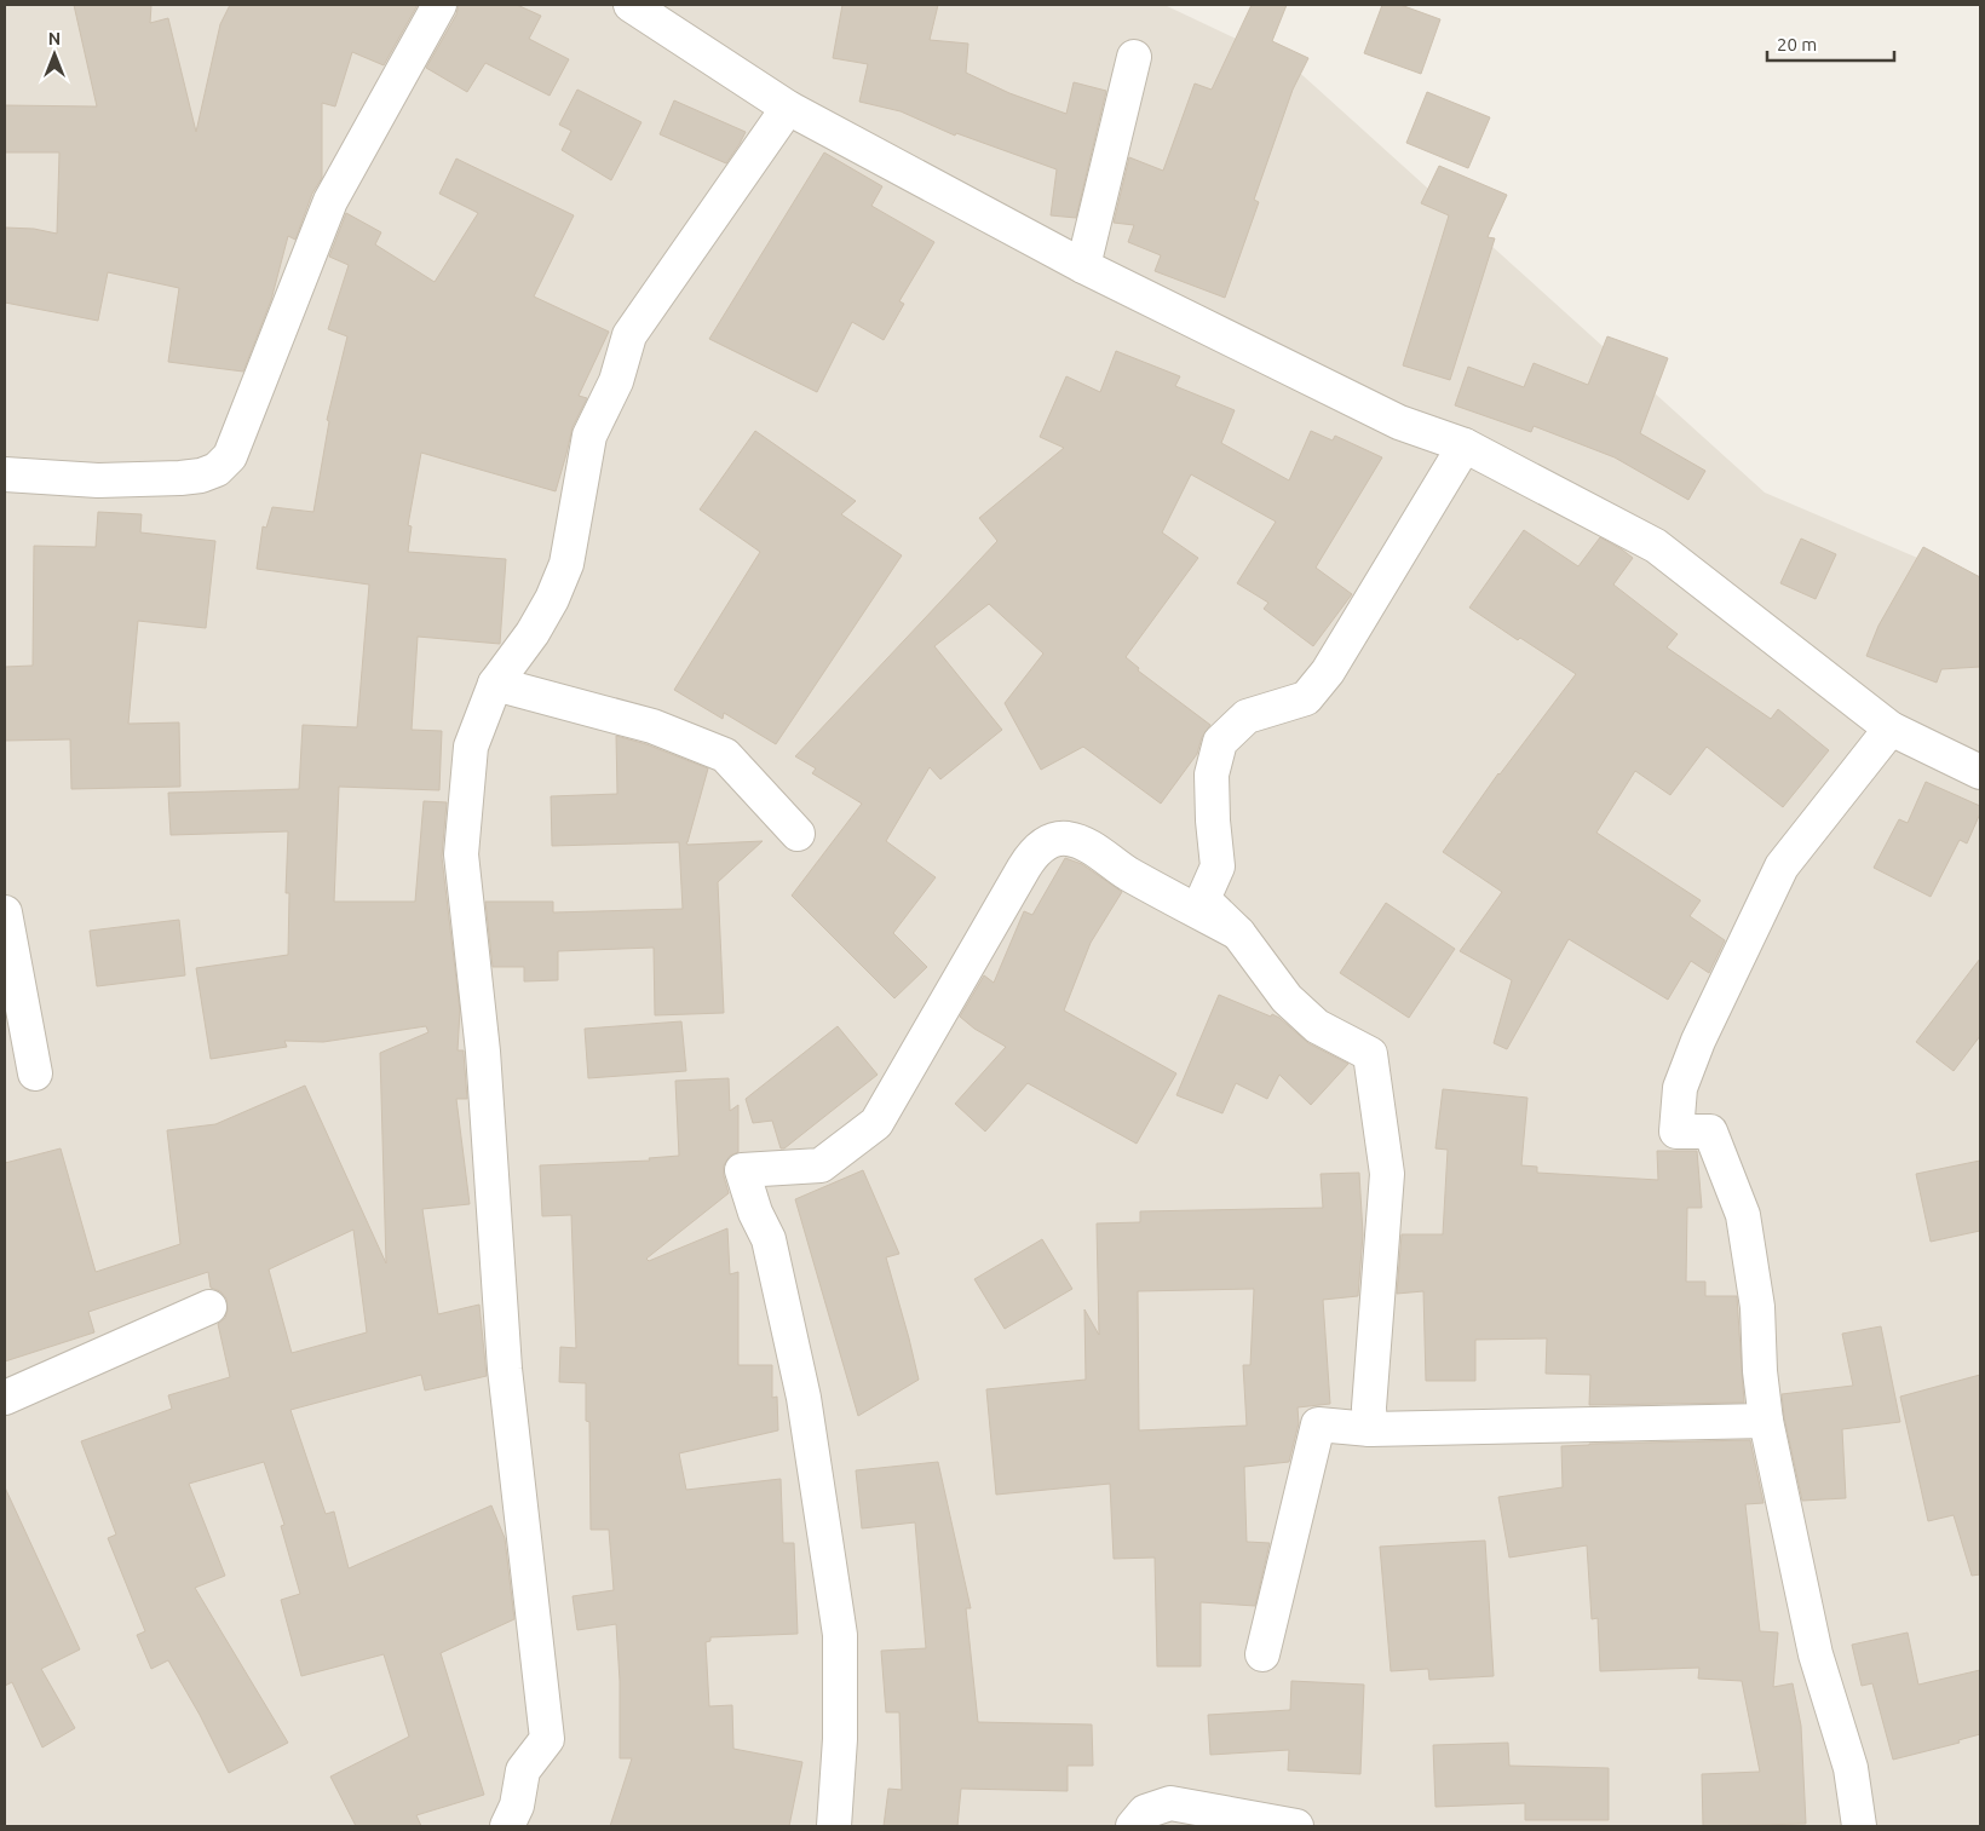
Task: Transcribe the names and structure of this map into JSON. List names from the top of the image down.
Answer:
{
  "scale_bar": "20 m",
  "north": "top"
}
